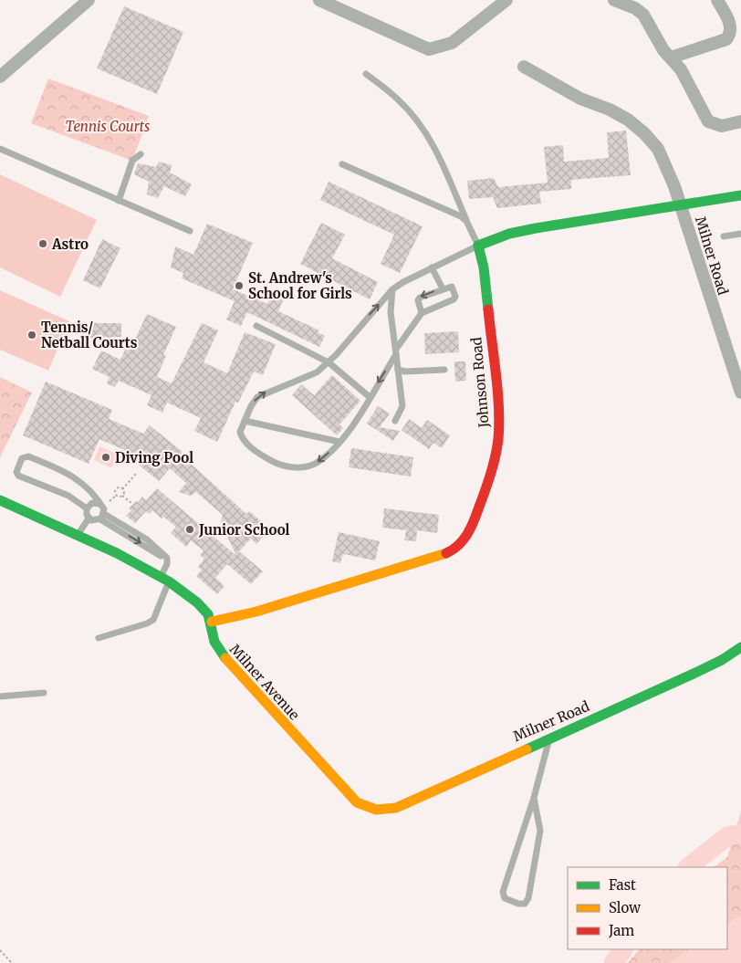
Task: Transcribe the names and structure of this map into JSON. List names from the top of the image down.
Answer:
{
  "streets": {
    "street": ["Milner Road", "Johnson Road", "Milner Avenue"]
  },
  "crossings": [
    ["Milner Road", "Milner Avenue"],
    ["Johnson Road", "Milner Avenue"]
  ],
  "parks": ["Tennis Courts"],
  "places": [
    "Astro",
    "St. Andrew's School for Girls",
    "Tennis/ Netball Courts",
    "Diving Pool",
    "Junior School"
  ],
  "legend": ["Fast", "Slow", "Jam"]
}
